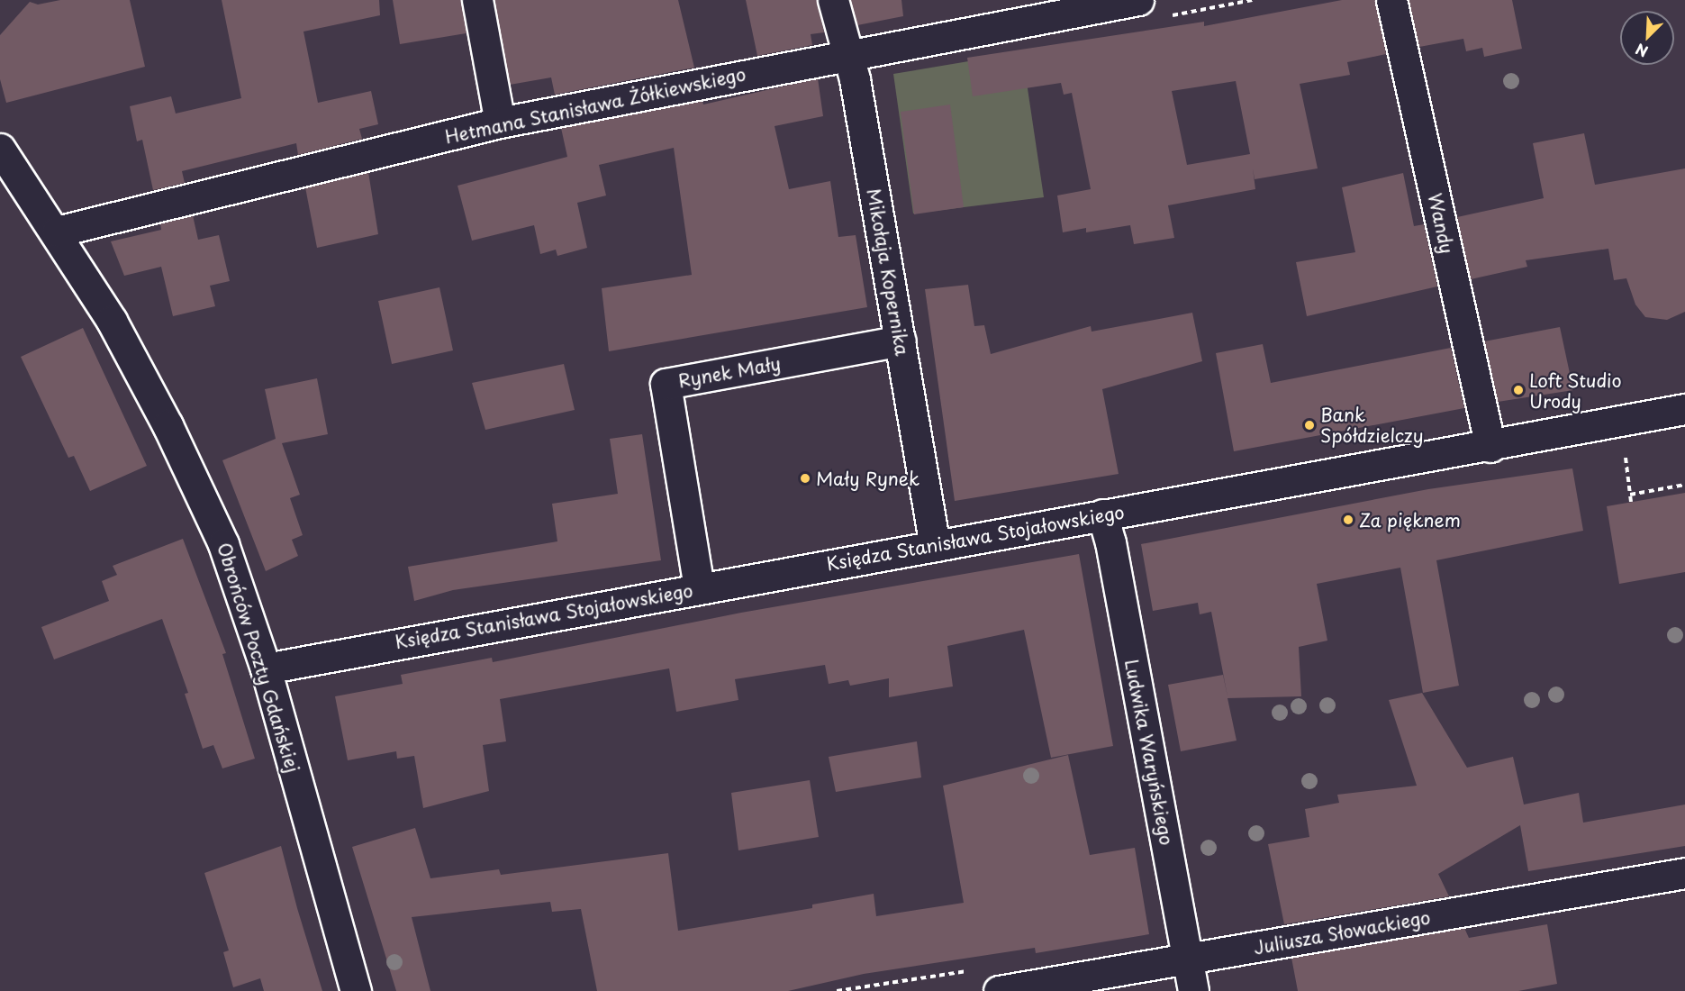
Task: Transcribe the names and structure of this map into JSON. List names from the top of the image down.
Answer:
{
  "streets": {
    "street": [
      "Hetmana Stanisława Żółkiewskiego",
      "Wandy",
      "Mikołaja Kopernika",
      "Rynek Mały",
      "Księdza Stanisława Stojałowskiego",
      "Obrońców Poczty Gdańskiej",
      "Ludwika Waryńskiego",
      "Juliusza Słowackiego"
    ]
  },
  "crossings": [
    ["Hetmana Stanisława Żółkiewskiego", "Mikołaja Kopernika"],
    ["Hetmana Stanisława Żółkiewskiego", "Obrońców Poczty Gdańskiej"],
    ["Wandy", "Księdza Stanisława Stojałowskiego"],
    ["Mikołaja Kopernika", "Rynek Mały"],
    ["Mikołaja Kopernika", "Księdza Stanisława Stojałowskiego"],
    ["Rynek Mały", "Księdza Stanisława Stojałowskiego"],
    ["Księdza Stanisława Stojałowskiego", "Obrońców Poczty Gdańskiej"],
    ["Księdza Stanisława Stojałowskiego", "Ludwika Waryńskiego"],
    ["Ludwika Waryńskiego", "Juliusza Słowackiego"]
  ],
  "places": [
    "Loft Studio Urody",
    "Bank Spółdzielczy",
    "Mały Rynek",
    "Za pięknem"
  ],
  "north": "bottom left"
}
